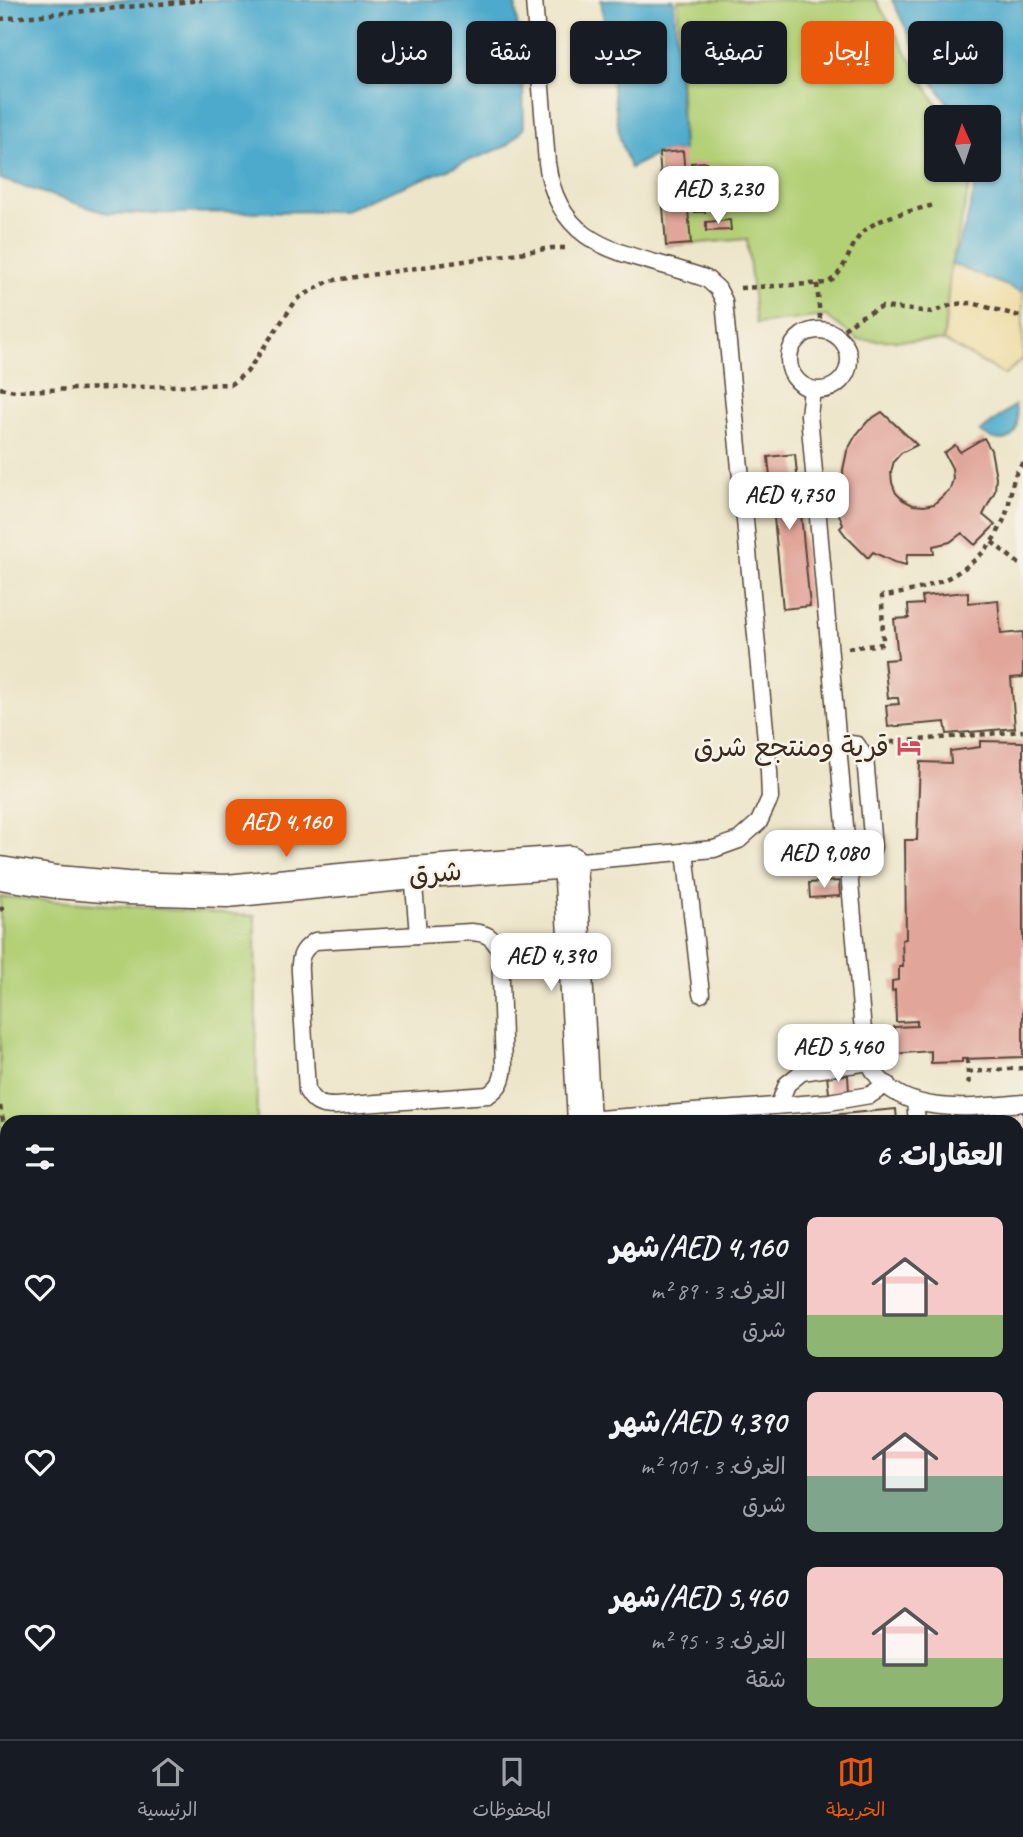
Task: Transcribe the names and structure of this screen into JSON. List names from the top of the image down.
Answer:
{
  "streets": {
    "street": ["شرق"]
  },
  "places": {
    "hotel": ["قرية ومنتجع شرق"]
  },
  "north": "top",
  "page": {
    "chip": [
      "شراء",
      "إيجار",
      "تصفية",
      "جديد",
      "شقة",
      "منزل"
    ],
    "price": [
      "AED 3,230",
      "AED 4,750",
      "AED 4,160",
      "AED 9,080",
      "AED 4,390",
      "AED 5,460"
    ],
    "heading": "العقارات: 6",
    "list": [
      {
        "name": "AED 4,160/شهر",
        "note": "الغرف: 3 · 89 m² · شرق"
      },
      {
        "name": "AED 4,390/شهر",
        "note": "الغرف: 3 · 101 m² · شرق"
      },
      {
        "name": "AED 5,460/شهر",
        "note": "الغرف: 3 · 95 m² · شقة"
      }
    ],
    "tabs": ["الخريطة", "المحفوظات", "الرئيسية"]
  }
}
